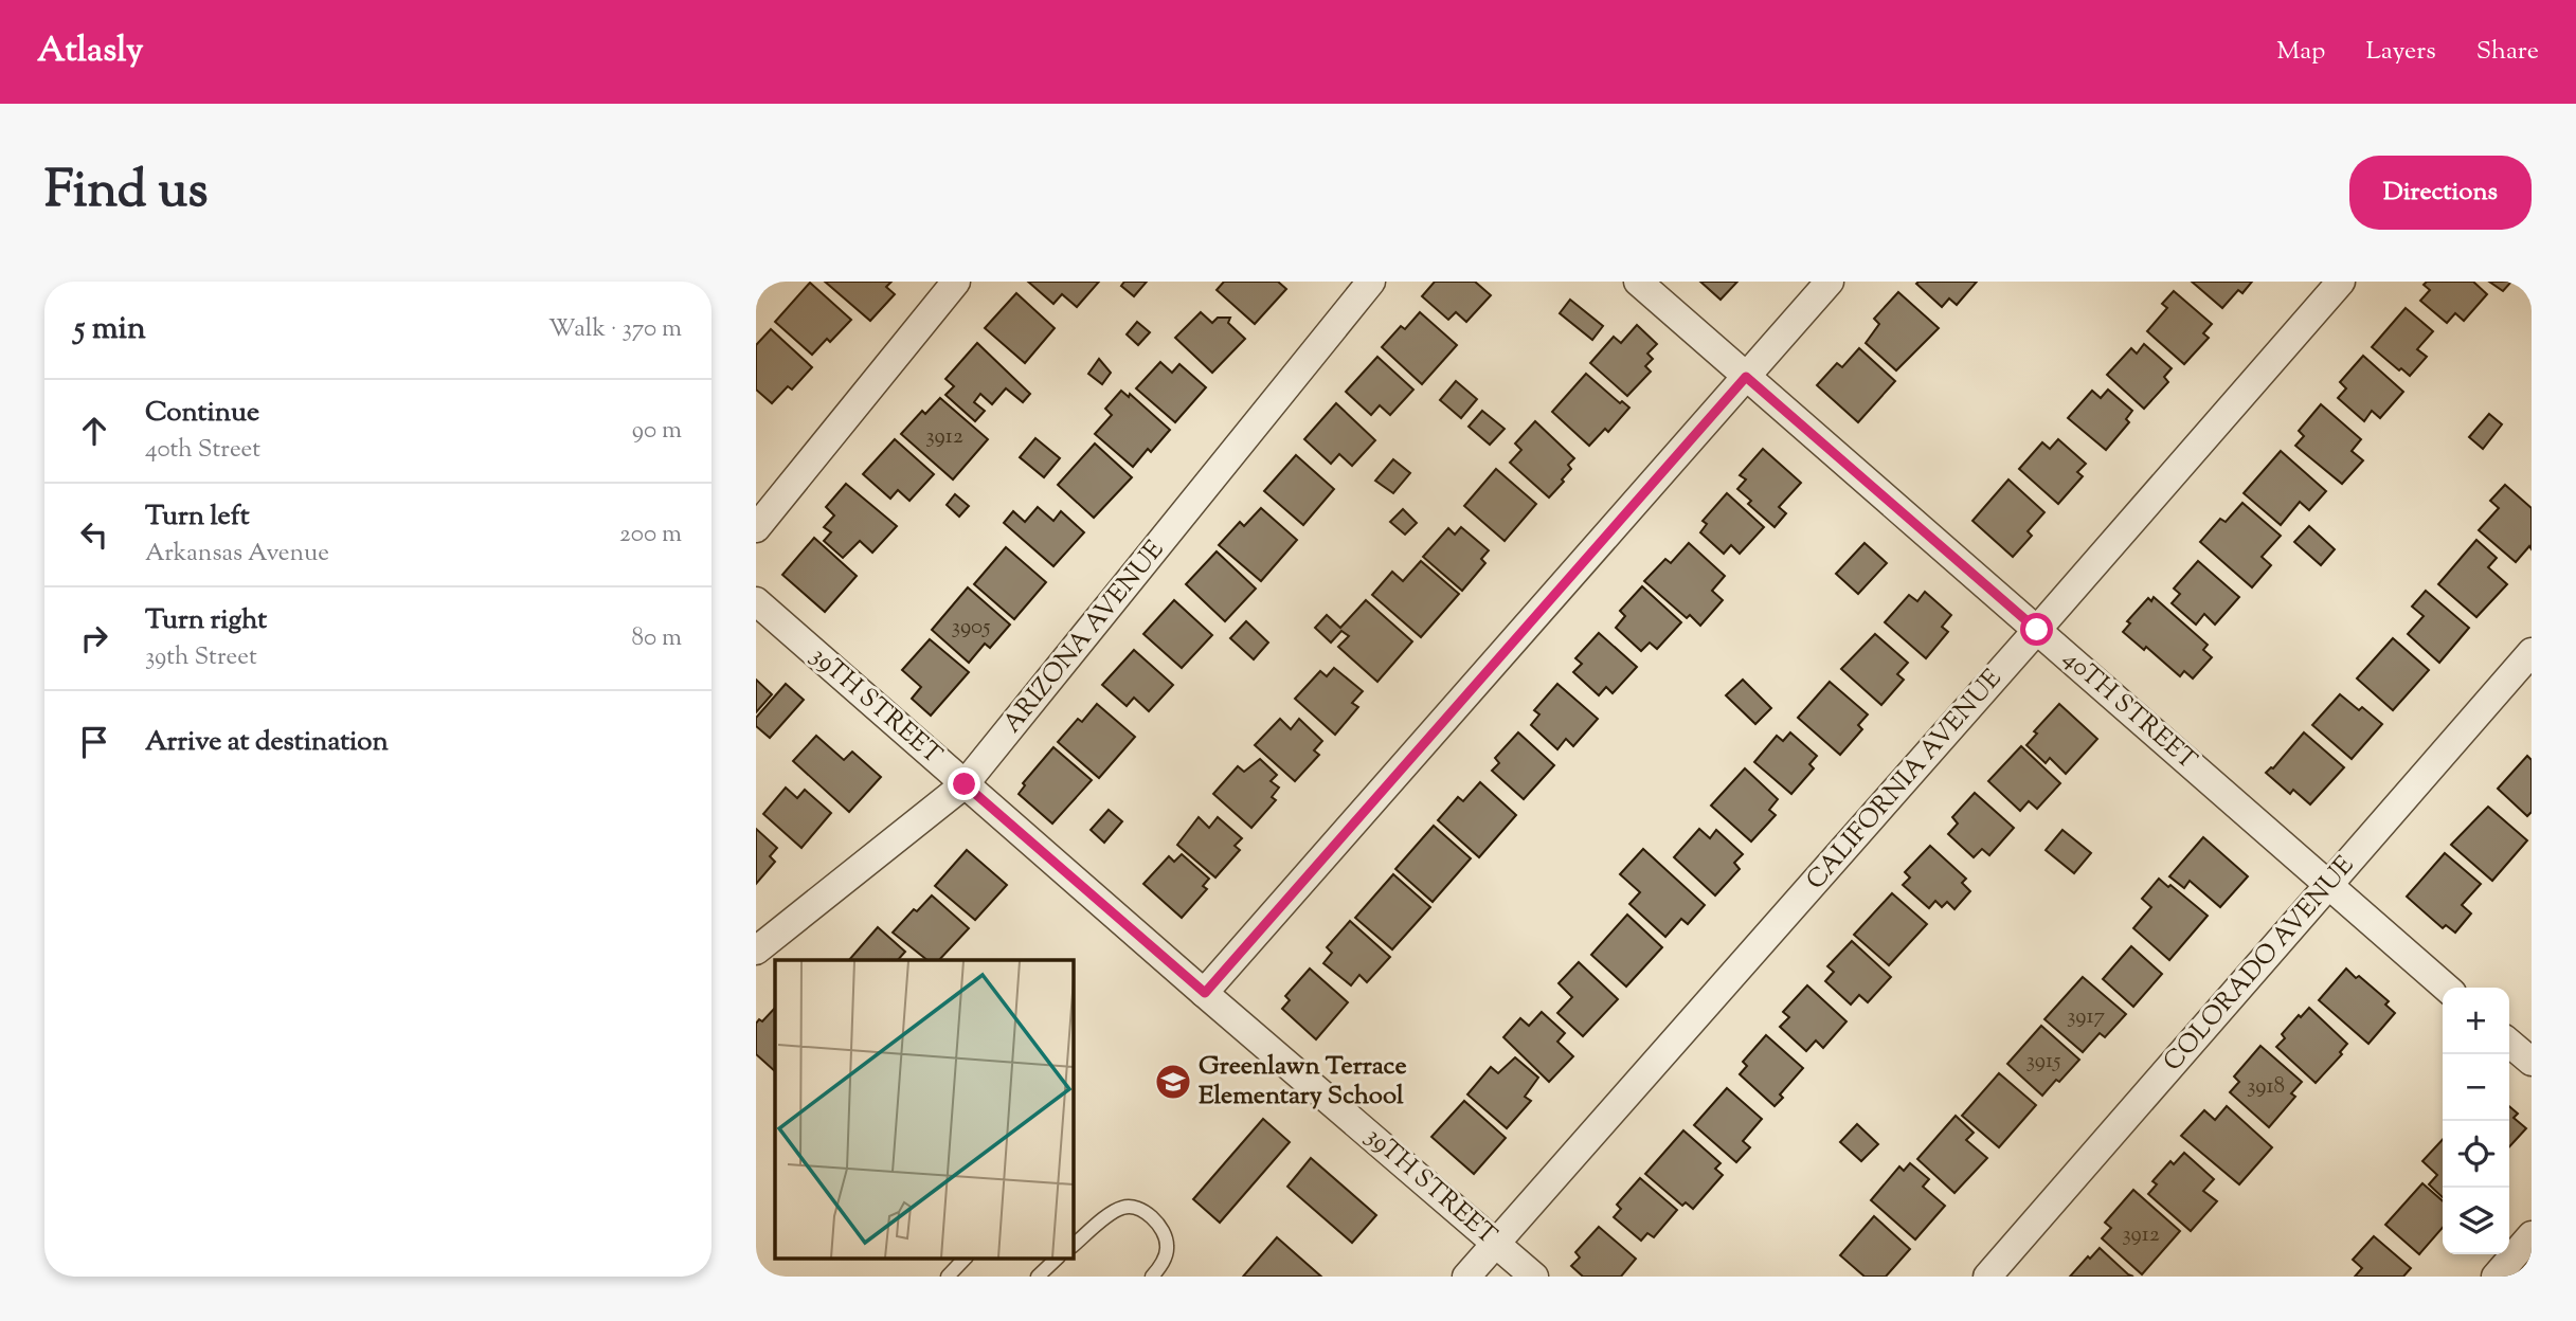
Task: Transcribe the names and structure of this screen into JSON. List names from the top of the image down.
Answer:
{
  "streets": {
    "street": [
      "ARIZONA AVENUE",
      "39TH STREET",
      "40TH STREET",
      "CALIFORNIA AVENUE",
      "COLORADO AVENUE"
    ]
  },
  "crossings": [
    ["ARIZONA AVENUE", "39TH STREET"],
    ["39TH STREET", "CALIFORNIA AVENUE"],
    ["40TH STREET", "CALIFORNIA AVENUE"],
    ["40TH STREET", "COLORADO AVENUE"]
  ],
  "places": {
    "school or university": ["Greenlawn Terrace Elementary School"]
  },
  "house_numbers": [
    "3912",
    "3905",
    "3917",
    "3915",
    "3918",
    "3912"
  ],
  "page": {
    "header": "Atlasly",
    "nav": ["Map", "Layers", "Share"],
    "title": "Find us",
    "buttons": "Directions",
    "heading": ["5 min", "Walk · 370 m"],
    "list": [
      ["Continue", "40th Street", "90 m"],
      ["Turn left", "Arkansas Avenue", "200 m"],
      ["Turn right", "39th Street", "80 m"],
      "Arrive at destination"
    ],
    "map_buttons": ["+", "−"]
  }
}
